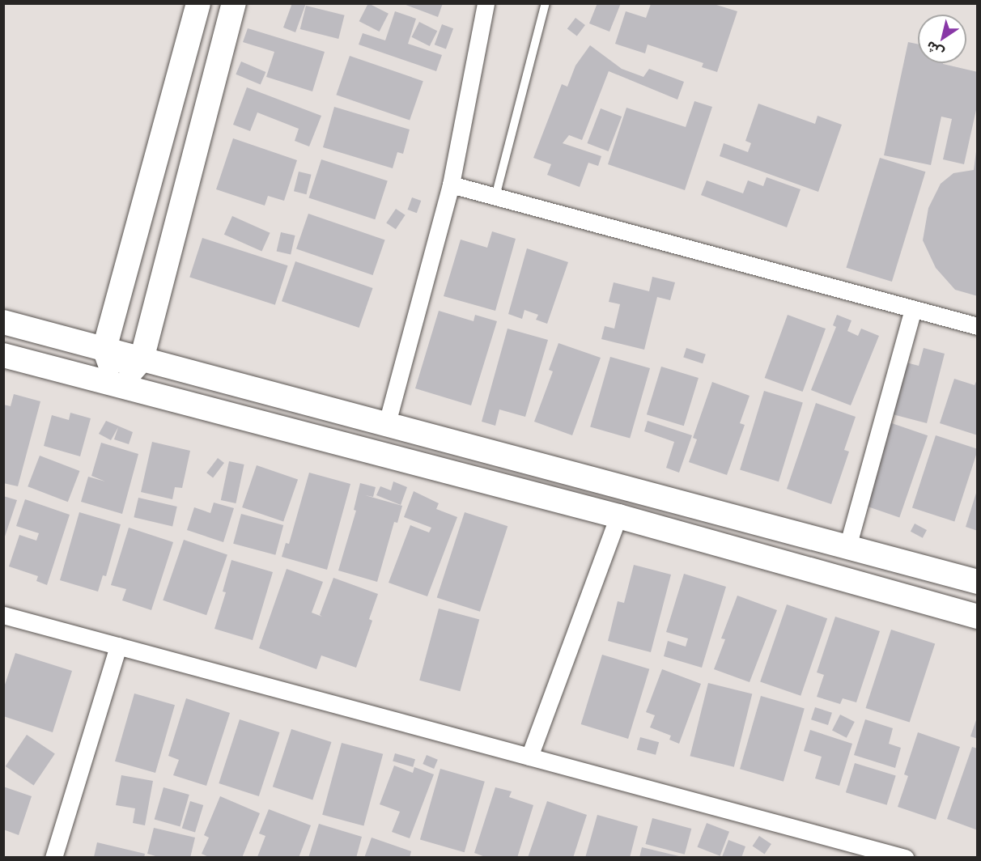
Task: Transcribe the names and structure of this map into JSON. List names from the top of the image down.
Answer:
{
  "north": "bottom left"
}
